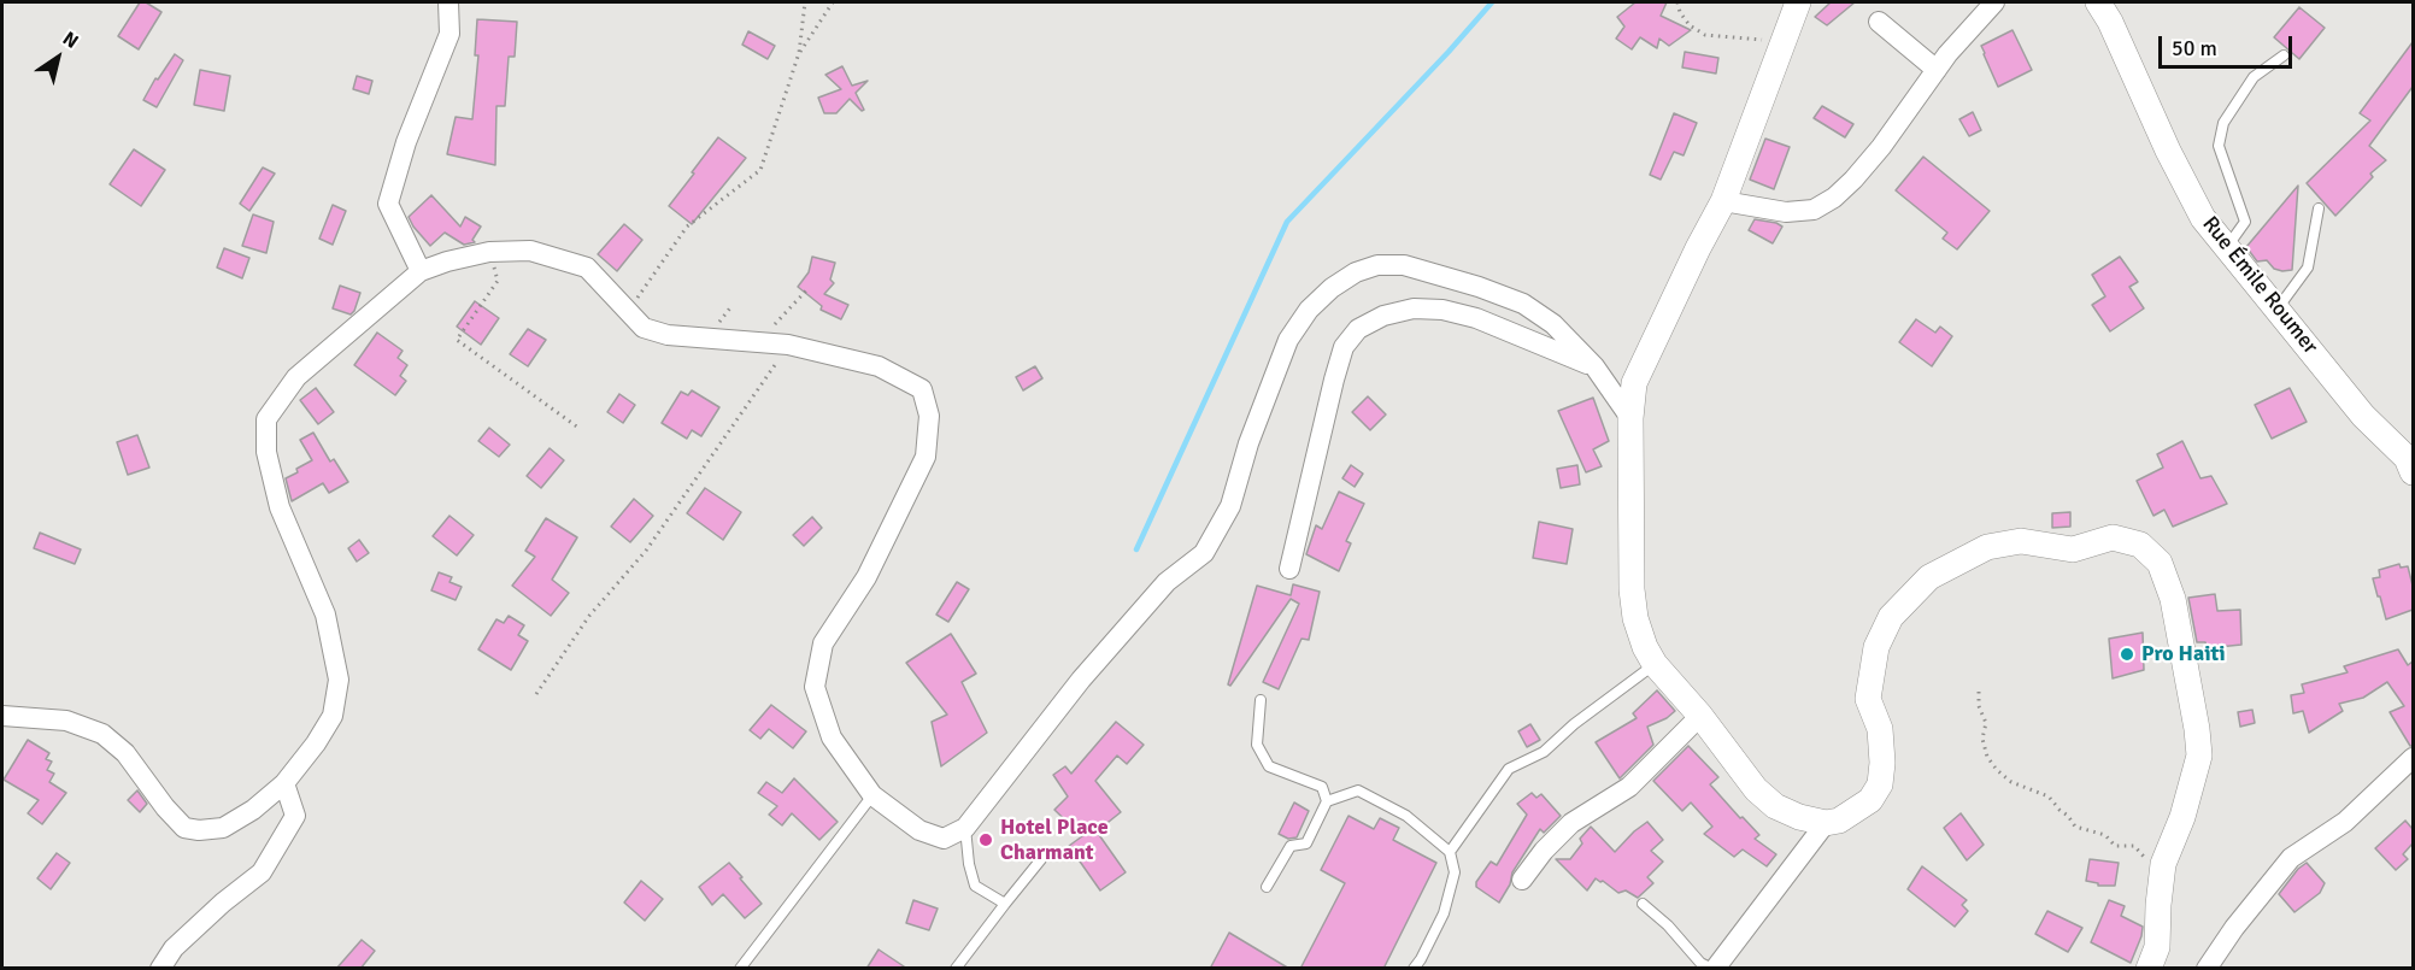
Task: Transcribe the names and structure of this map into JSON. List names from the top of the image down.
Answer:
{
  "streets": {
    "street": ["Rue Émile Roumer"]
  },
  "places": ["Pro Haiti", "Hotel Place Charmant"],
  "scale_bar": "50 m",
  "north": "top right"
}
